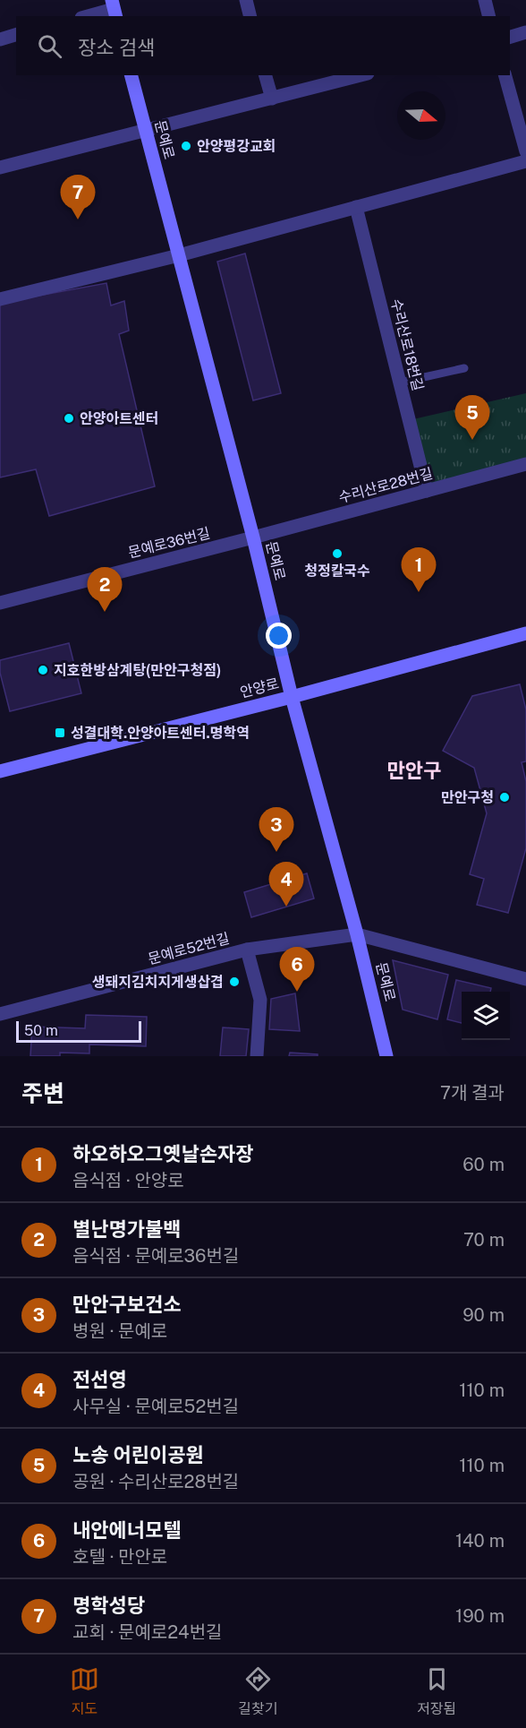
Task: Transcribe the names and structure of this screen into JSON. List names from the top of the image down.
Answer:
{
  "streets": {
    "street": [
      "문예로",
      "수리산로18번길",
      "수리산로28번길",
      "문예로36번길",
      "안양로",
      "문예로52번길"
    ]
  },
  "crossings": [
    ["문예로", "수리산로28번길"],
    ["문예로", "문예로36번길"],
    ["문예로", "안양로"],
    ["문예로", "문예로52번길"],
    ["수리산로18번길", "수리산로28번길"],
    ["수리산로28번길", "문예로36번길"]
  ],
  "districts": ["만안구"],
  "places": {
    "other": [
      "안양평강교회",
      "안양아트센터",
      "청정칼국수",
      "지호한방삼계탕(만안구청점)",
      "만안구청",
      "생돼지김치지게생삽겹"
    ],
    "transit": ["성결대학.안양아트센터.명학역"]
  },
  "scale_bar": "50 m",
  "north": "right",
  "page": {
    "search": "장소 검색",
    "pins": [
      "7",
      "5",
      "1",
      "2",
      "3",
      "4",
      "6"
    ],
    "scale": "50 m",
    "heading": ["주변", "7개 결과"],
    "list": [
      {
        "mark": "1",
        "name": "하오하오그옛날손자장",
        "note": "음식점 · 안양로",
        "value": "60 m"
      },
      {
        "mark": "2",
        "name": "별난명가불백",
        "note": "음식점 · 문예로36번길",
        "value": "70 m"
      },
      {
        "mark": "3",
        "name": "만안구보건소",
        "note": "병원 · 문예로",
        "value": "90 m"
      },
      {
        "mark": "4",
        "name": "전선영",
        "note": "사무실 · 문예로52번길",
        "value": "110 m"
      },
      {
        "mark": "5",
        "name": "노송 어린이공원",
        "note": "공원 · 수리산로28번길",
        "value": "110 m"
      },
      {
        "mark": "6",
        "name": "내안에너모텔",
        "note": "호텔 · 만안로",
        "value": "140 m"
      },
      {
        "mark": "7",
        "name": "명학성당",
        "note": "교회 · 문예로24번길",
        "value": "190 m"
      }
    ],
    "nav": ["지도", "길찾기", "저장됨"]
  }
}
